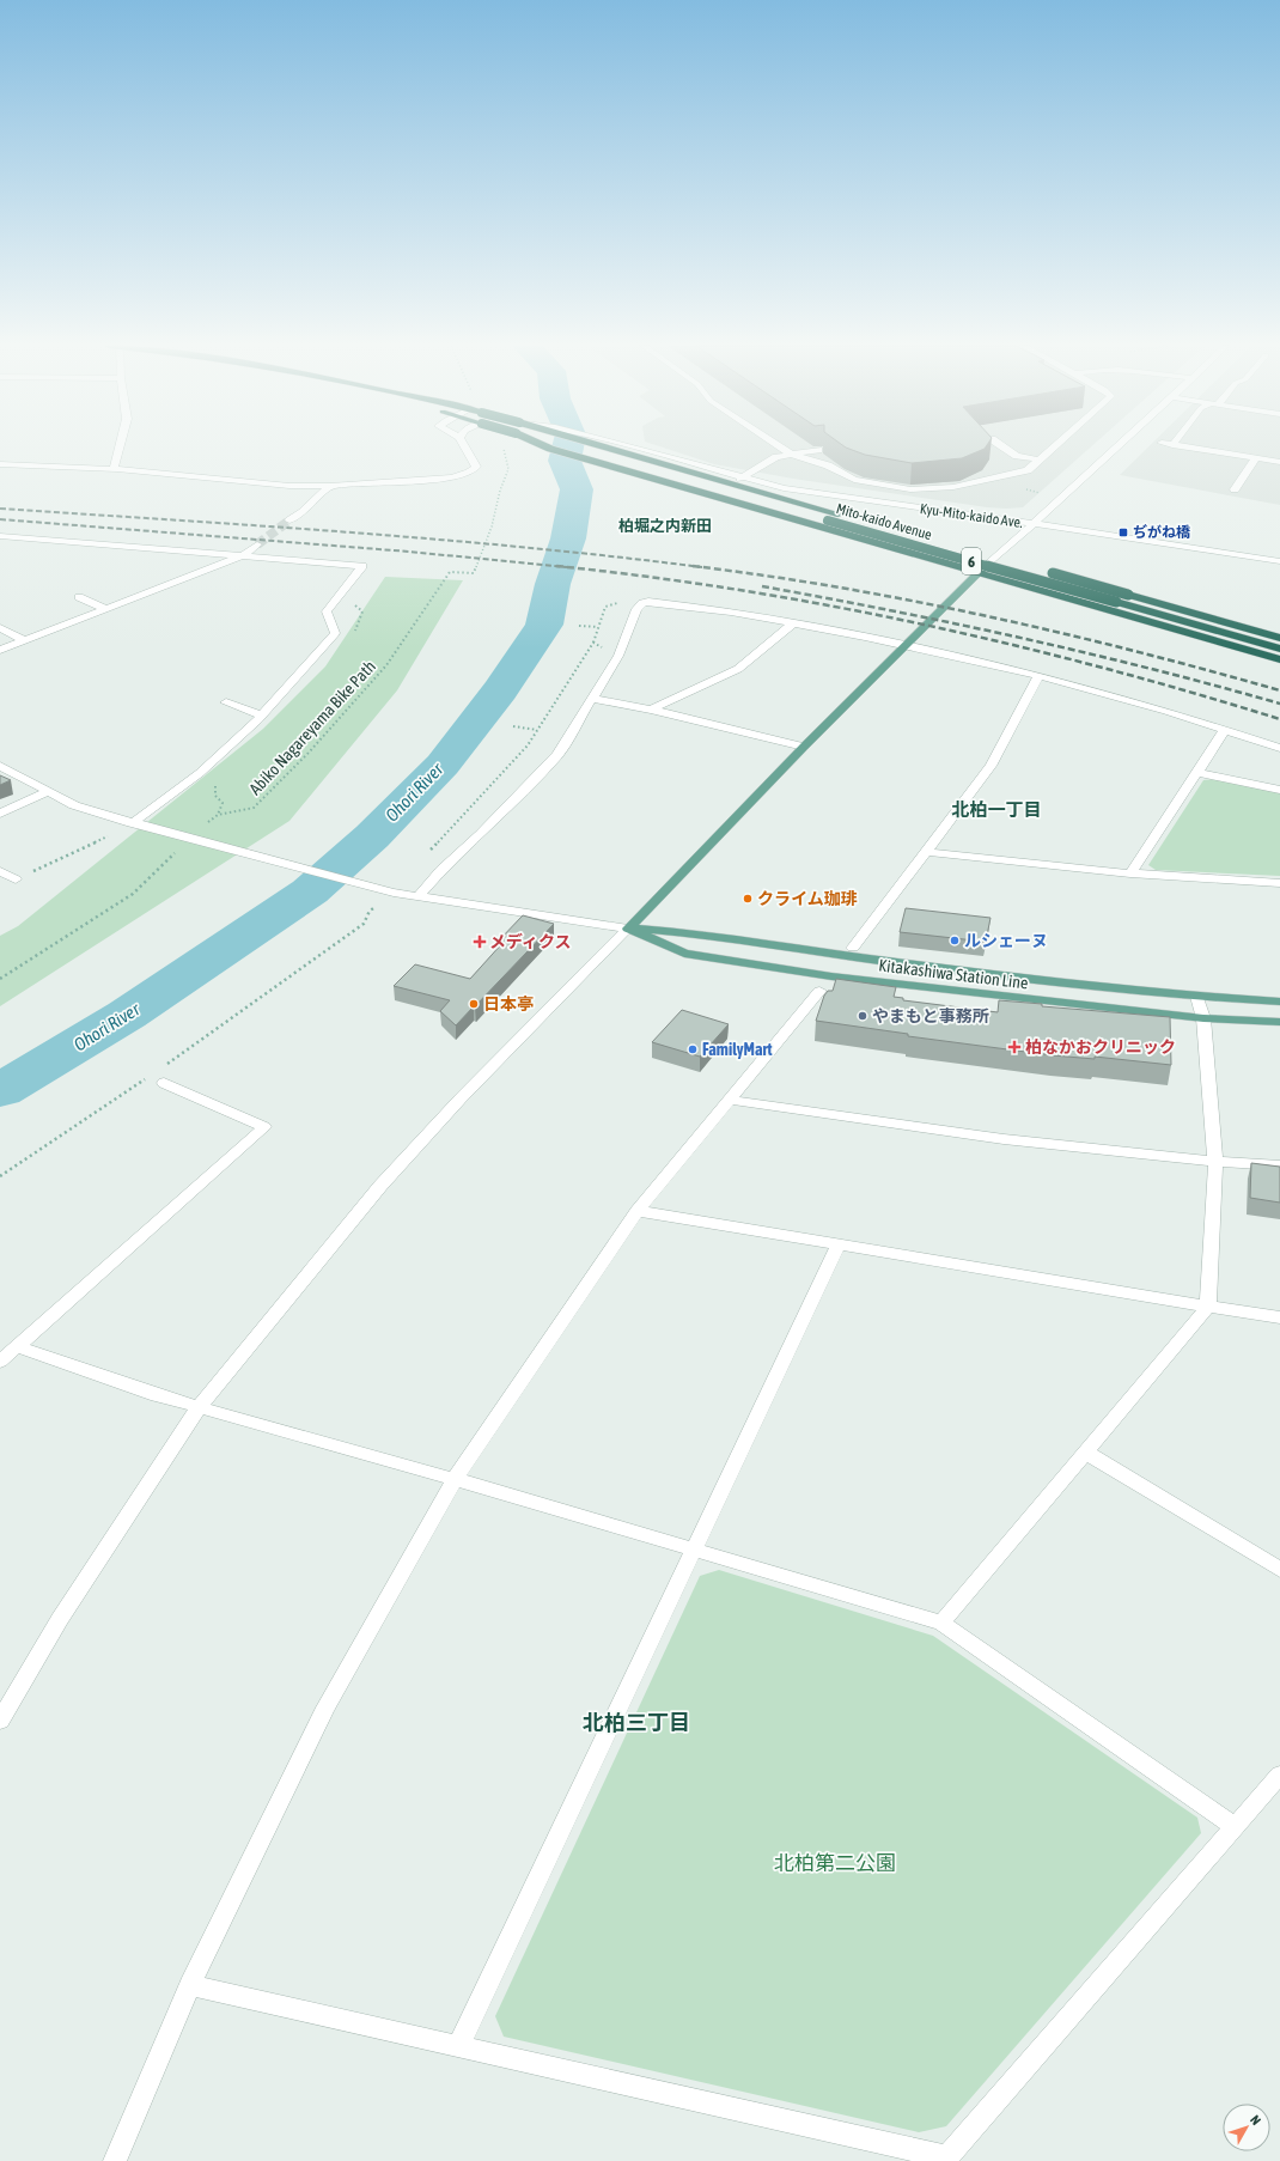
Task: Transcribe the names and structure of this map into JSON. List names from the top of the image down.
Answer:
{
  "streets": {
    "highway": ["Mito-kaido Avenue", "6"],
    "main road": ["Kitakashiwa Station Line"],
    "street": ["Kyu-Mito-kaido Ave."],
    "path": ["Abiko Nagareyama Bike Path"]
  },
  "crossings": [
    ["Kyu-Mito-kaido Ave.", "Mito-kaido Avenue"]
  ],
  "districts": ["柏堀之内新田", "北柏一丁目", "北柏三丁目"],
  "water": ["Ohori River"],
  "parks": ["北柏第二公園"],
  "places": {
    "transit": ["ぢがね橋"],
    "other": [
      "クライム珈琲",
      "ルシェーヌ",
      "日本亭",
      "やまもと事務所",
      "FamilyMart"
    ],
    "health": ["メディクス", "柏なかおクリニック"]
  },
  "north": "top right"
}
